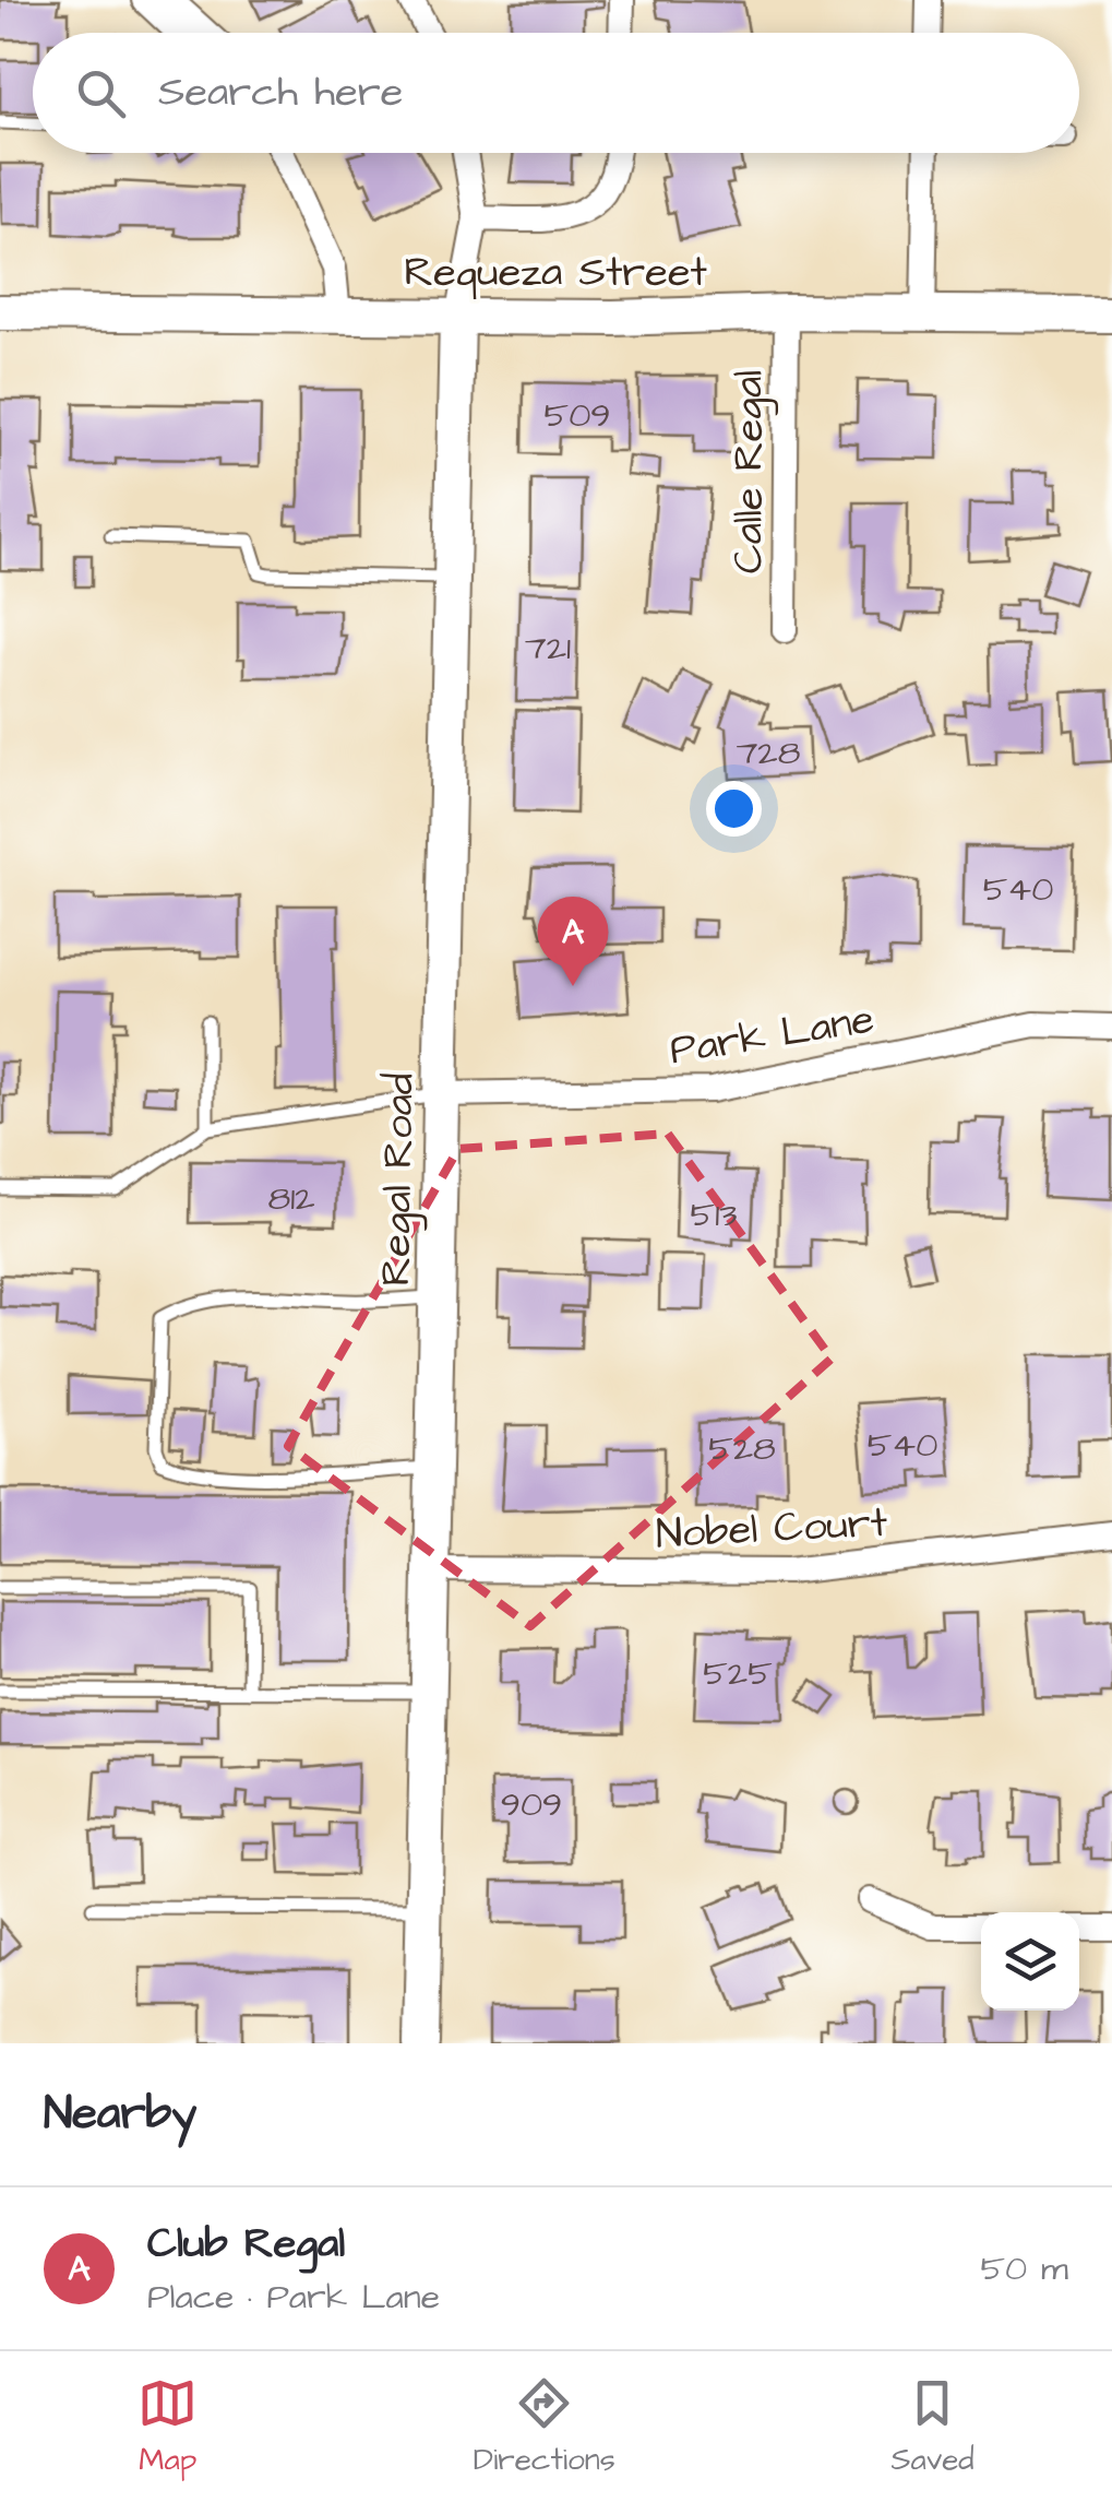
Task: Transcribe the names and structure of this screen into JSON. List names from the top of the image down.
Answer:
{
  "streets": {
    "street": [
      "Requeza Street",
      "Calle Regal",
      "Park Lane",
      "Regal Road",
      "Nobel Court"
    ]
  },
  "crossings": [
    ["Requeza Street", "Calle Regal"],
    ["Requeza Street", "Regal Road"],
    ["Park Lane", "Regal Road"],
    ["Regal Road", "Nobel Court"]
  ],
  "house_numbers": [
    "509",
    "721",
    "728",
    "540",
    "812",
    "513",
    "540",
    "528",
    "525",
    "909"
  ],
  "page": {
    "search": "Search here",
    "pins": "A",
    "heading": "Nearby",
    "list": [
      {
        "mark": "A",
        "name": "Club Regal",
        "note": "Place · Park Lane",
        "value": "50 m"
      }
    ],
    "nav": ["Map", "Directions", "Saved"]
  }
}
